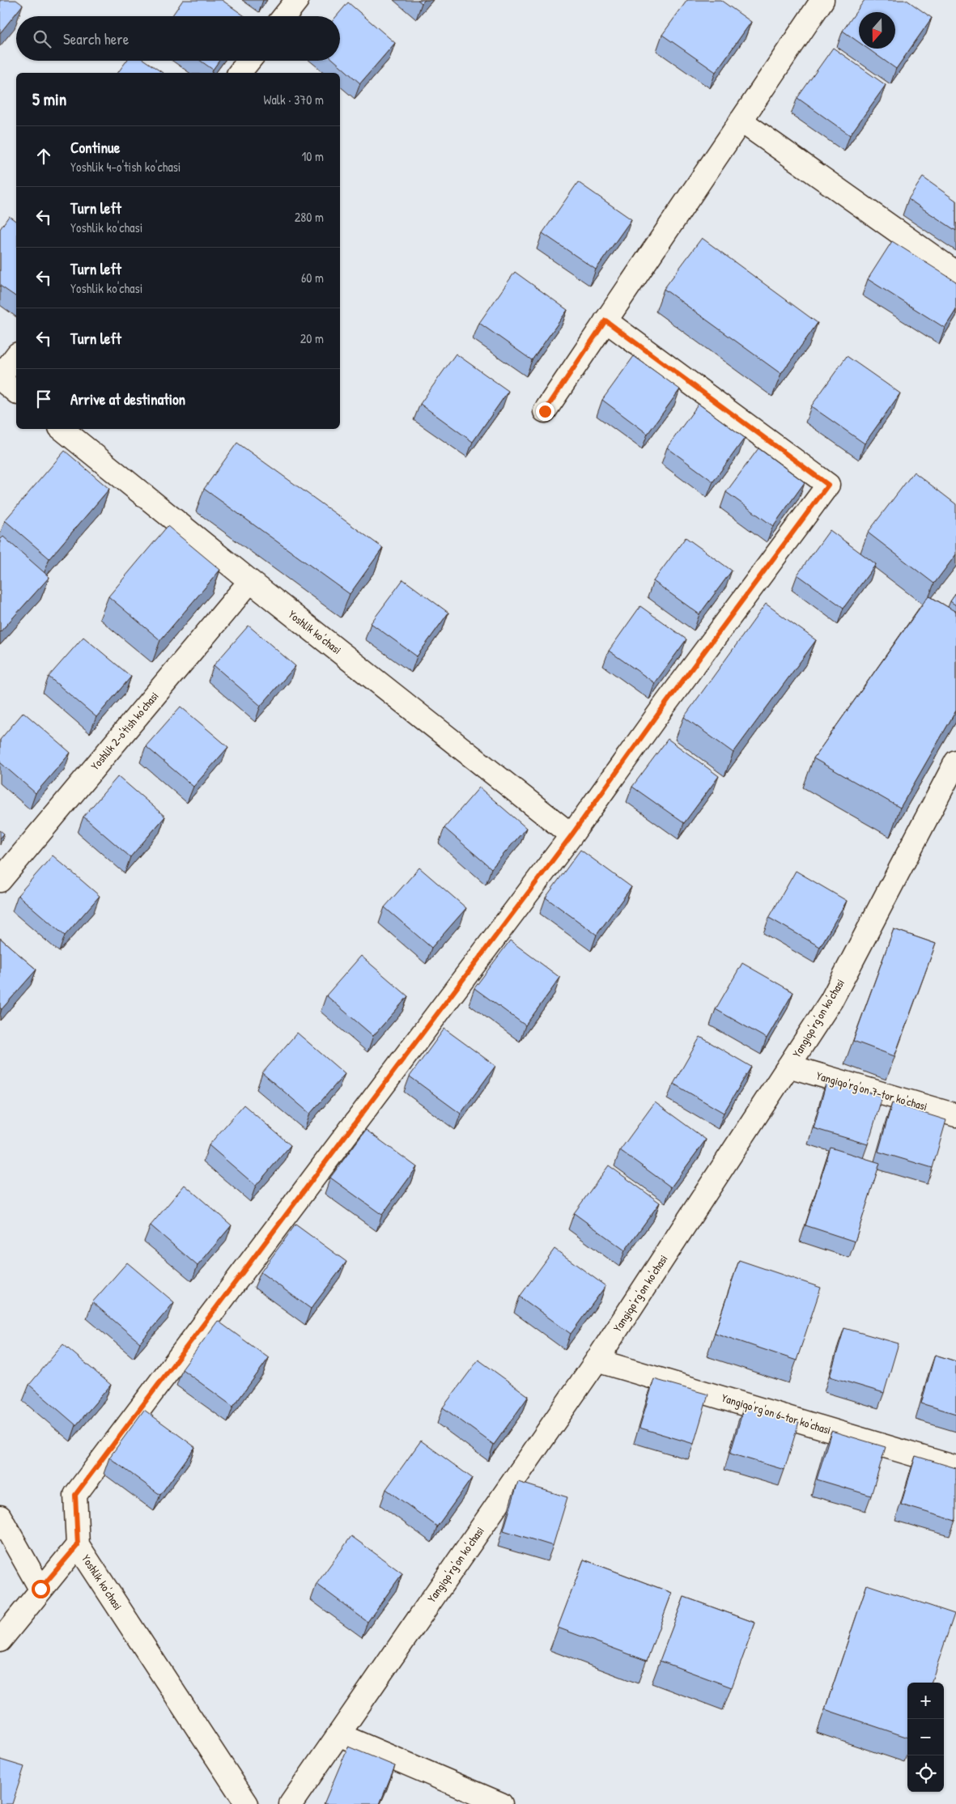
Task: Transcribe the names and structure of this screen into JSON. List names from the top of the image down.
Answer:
{
  "streets": {
    "street": [
      "Yoshlik ko'chasi",
      "Yoshlik 2-o'tish ko'chasi",
      "Yangiqo'rg'on ko'chasi",
      "Yangiqo'rg'on 7-tor ko'chasi",
      "Yangiqo'rg'on 6-tor ko'chasi"
    ]
  },
  "crossings": [
    ["Yoshlik ko'chasi", "Yoshlik 2-o'tish ko'chasi"],
    ["Yangiqo'rg'on ko'chasi", "Yangiqo'rg'on 7-tor ko'chasi"],
    ["Yangiqo'rg'on ko'chasi", "Yangiqo'rg'on 6-tor ko'chasi"]
  ],
  "north": "bottom",
  "page": {
    "search": "Search here",
    "heading": ["5 min", "Walk · 370 m"],
    "list": [
      ["Continue", "Yoshlik 4-o'tish ko'chasi", "10 m"],
      ["Turn left", "Yoshlik ko'chasi", "280 m"],
      ["Turn left", "Yoshlik ko'chasi", "60 m"],
      ["Turn left", "20 m"],
      "Arrive at destination"
    ],
    "map_buttons": ["+", "−"]
  }
}
